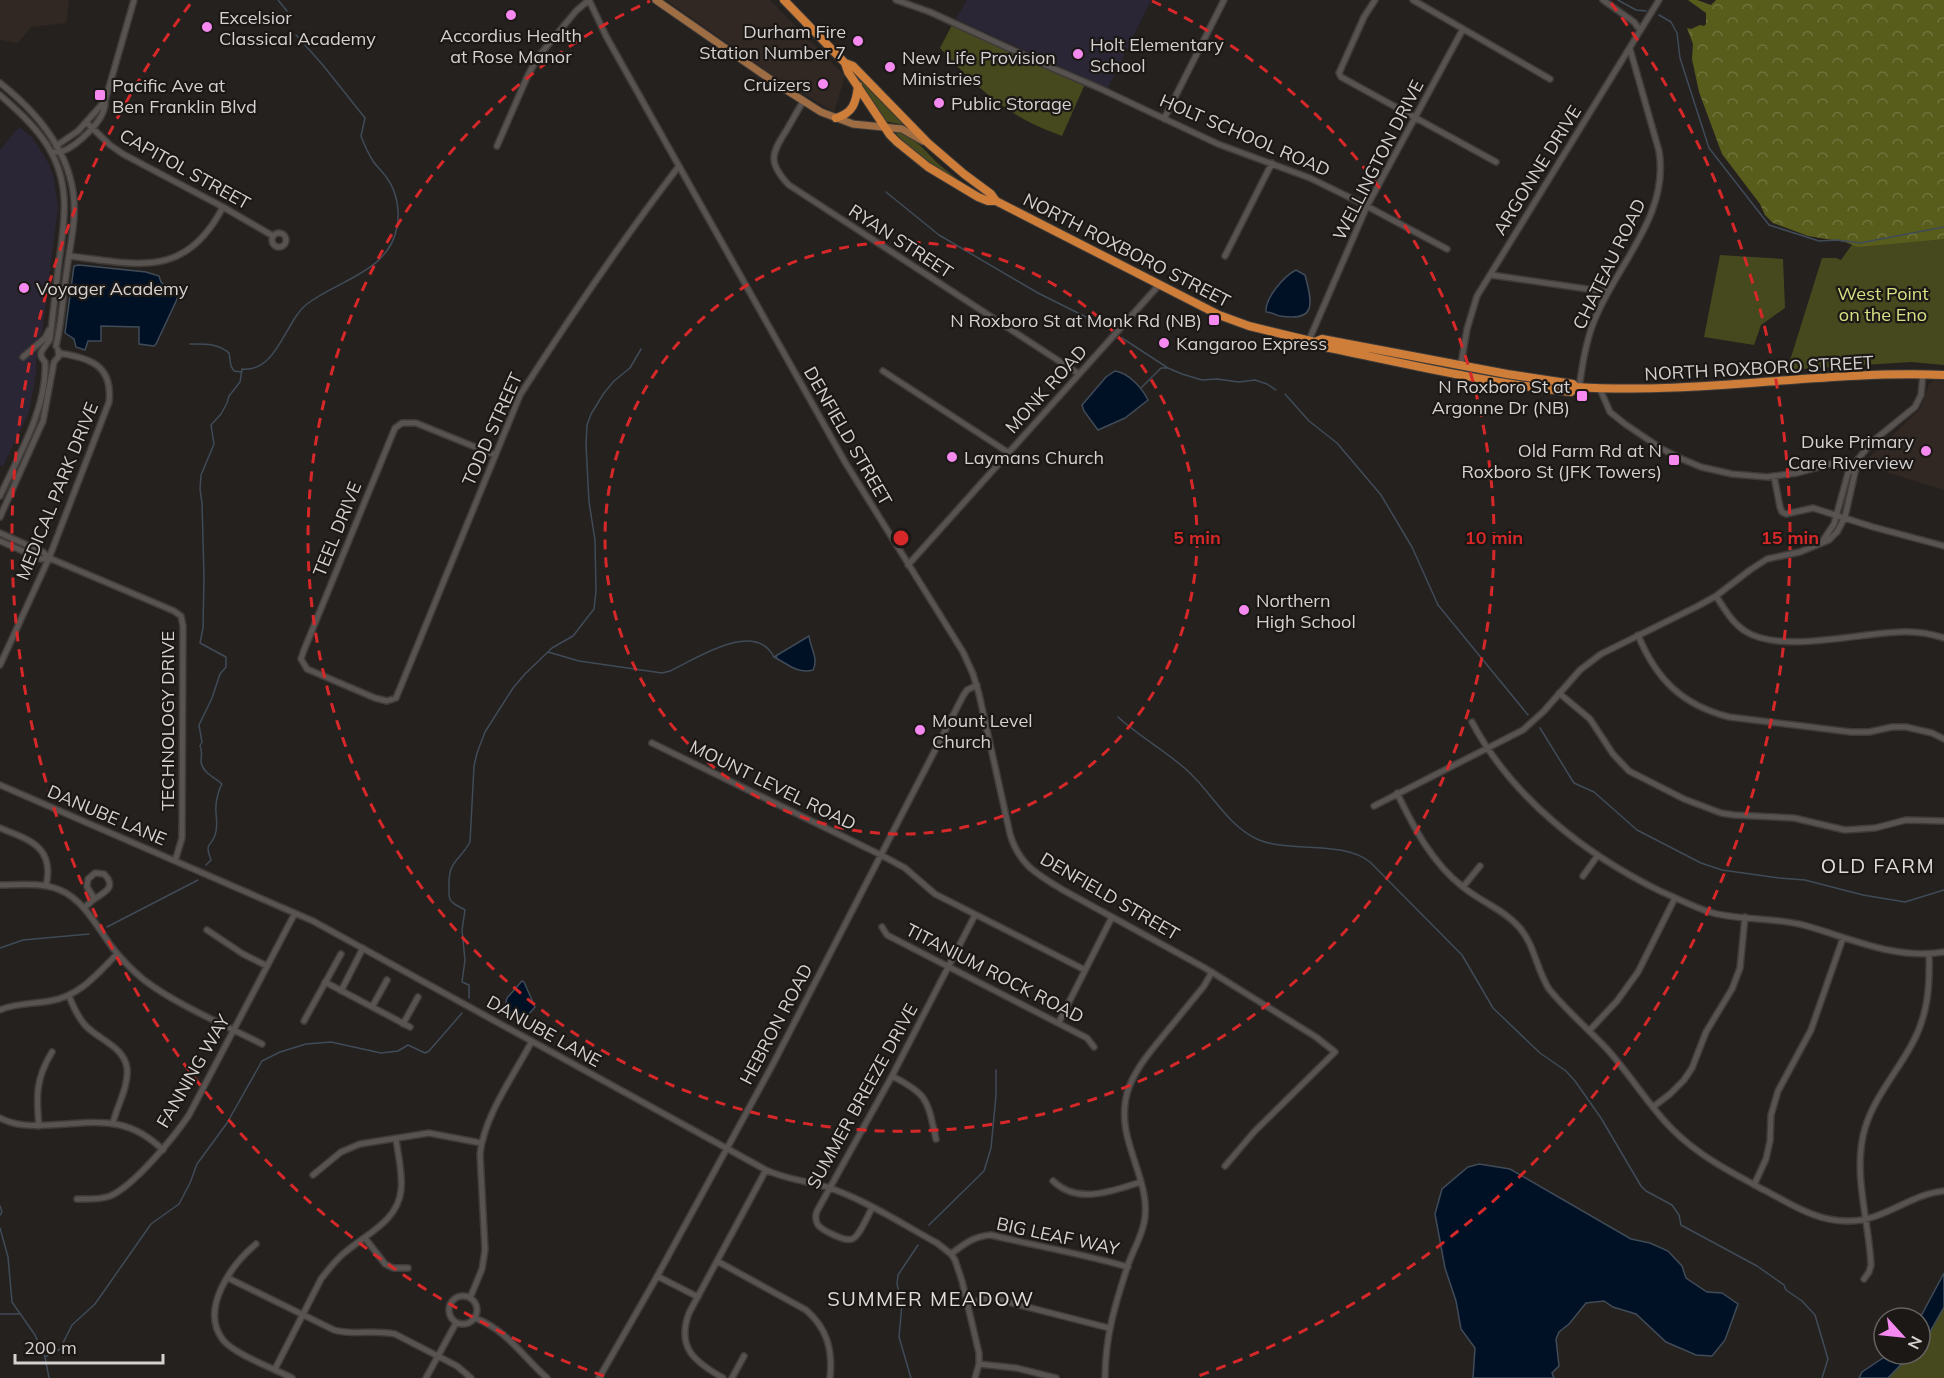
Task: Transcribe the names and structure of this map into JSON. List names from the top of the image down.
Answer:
{
  "streets": {
    "highway": ["NORTH ROXBORO STREET"],
    "street": [
      "HOLT SCHOOL ROAD",
      "WELLINGTON DRIVE",
      "CAPITOL STREET",
      "ARGONNE DRIVE",
      "RYAN STREET",
      "CHATEAU ROAD",
      "MONK ROAD",
      "TODD STREET",
      "DENFIELD STREET",
      "MEDICAL PARK DRIVE",
      "TEEL DRIVE",
      "TECHNOLOGY DRIVE",
      "MOUNT LEVEL ROAD",
      "DANUBE LANE",
      "TITANIUM ROCK ROAD",
      "HEBRON ROAD",
      "FANNING WAY",
      "SUMMER BREEZE DRIVE",
      "BIG LEAF WAY"
    ]
  },
  "crossings": [
    ["HOLT SCHOOL ROAD", "WELLINGTON DRIVE"],
    ["WELLINGTON DRIVE", "NORTH ROXBORO STREET"],
    ["ARGONNE DRIVE", "NORTH ROXBORO STREET"],
    ["ARGONNE DRIVE", "CHATEAU ROAD"],
    ["RYAN STREET", "NORTH ROXBORO STREET"],
    ["RYAN STREET", "MONK ROAD"],
    ["NORTH ROXBORO STREET", "CHATEAU ROAD"],
    ["NORTH ROXBORO STREET", "MONK ROAD"],
    ["MONK ROAD", "DENFIELD STREET"],
    ["TODD STREET", "DENFIELD STREET"],
    ["TODD STREET", "TEEL DRIVE"],
    ["DENFIELD STREET", "HEBRON ROAD"],
    ["MEDICAL PARK DRIVE", "TECHNOLOGY DRIVE"],
    ["TECHNOLOGY DRIVE", "DANUBE LANE"],
    ["MOUNT LEVEL ROAD", "HEBRON ROAD"],
    ["MOUNT LEVEL ROAD", "SUMMER BREEZE DRIVE"],
    ["DANUBE LANE", "HEBRON ROAD"],
    ["DANUBE LANE", "FANNING WAY"],
    ["DANUBE LANE", "SUMMER BREEZE DRIVE"],
    ["DANUBE LANE", "BIG LEAF WAY"],
    ["TITANIUM ROCK ROAD", "SUMMER BREEZE DRIVE"]
  ],
  "districts": ["OLD FARM", "SUMMER MEADOW"],
  "parks": ["West Point on the Eno"],
  "places": {
    "other": [
      "Accordius Health at Rose Manor",
      "Excelsior Classical Academy",
      "Durham Fire Station Number 7",
      "Holt Elementary School",
      "New Life Provision Ministries",
      "Cruizers",
      "Public Storage",
      "Voyager Academy",
      "Kangaroo Express",
      "Duke Primary Care Riverview",
      "Laymans Church",
      "Northern High School",
      "Mount Level Church"
    ],
    "transit": [
      "Pacific Ave at Ben Franklin Blvd",
      "N Roxboro St at Monk Rd (NB)",
      "N Roxboro St at Argonne Dr (NB)",
      "Old Farm Rd at N Roxboro St (JFK Towers)"
    ]
  },
  "scale_bar": "200 m",
  "north": "bottom right",
  "rings": ["5 min", "10 min", "15 min"]
}
